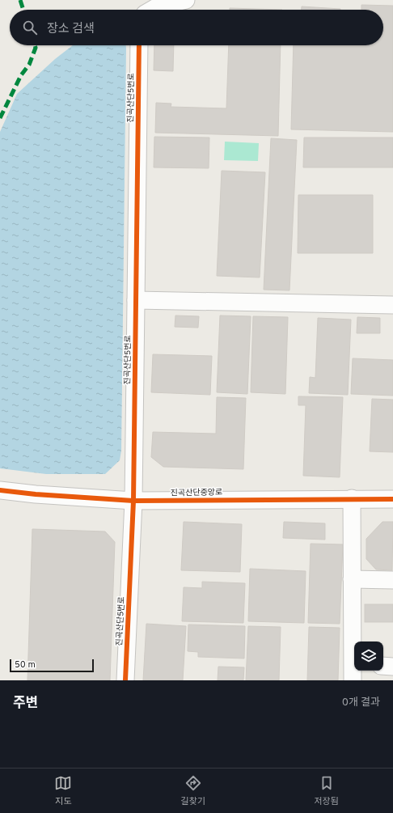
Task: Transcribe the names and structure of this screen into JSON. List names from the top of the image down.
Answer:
{
  "streets": {
    "street": ["진곡산단5번로", "진곡산단중앙로"]
  },
  "crossings": [
    ["진곡산단5번로", "진곡산단중앙로"]
  ],
  "scale_bar": "50 m",
  "page": {
    "search": "장소 검색",
    "scale": "50 m",
    "heading": ["주변", "0개 결과"],
    "nav": ["지도", "길찾기", "저장됨"]
  }
}
